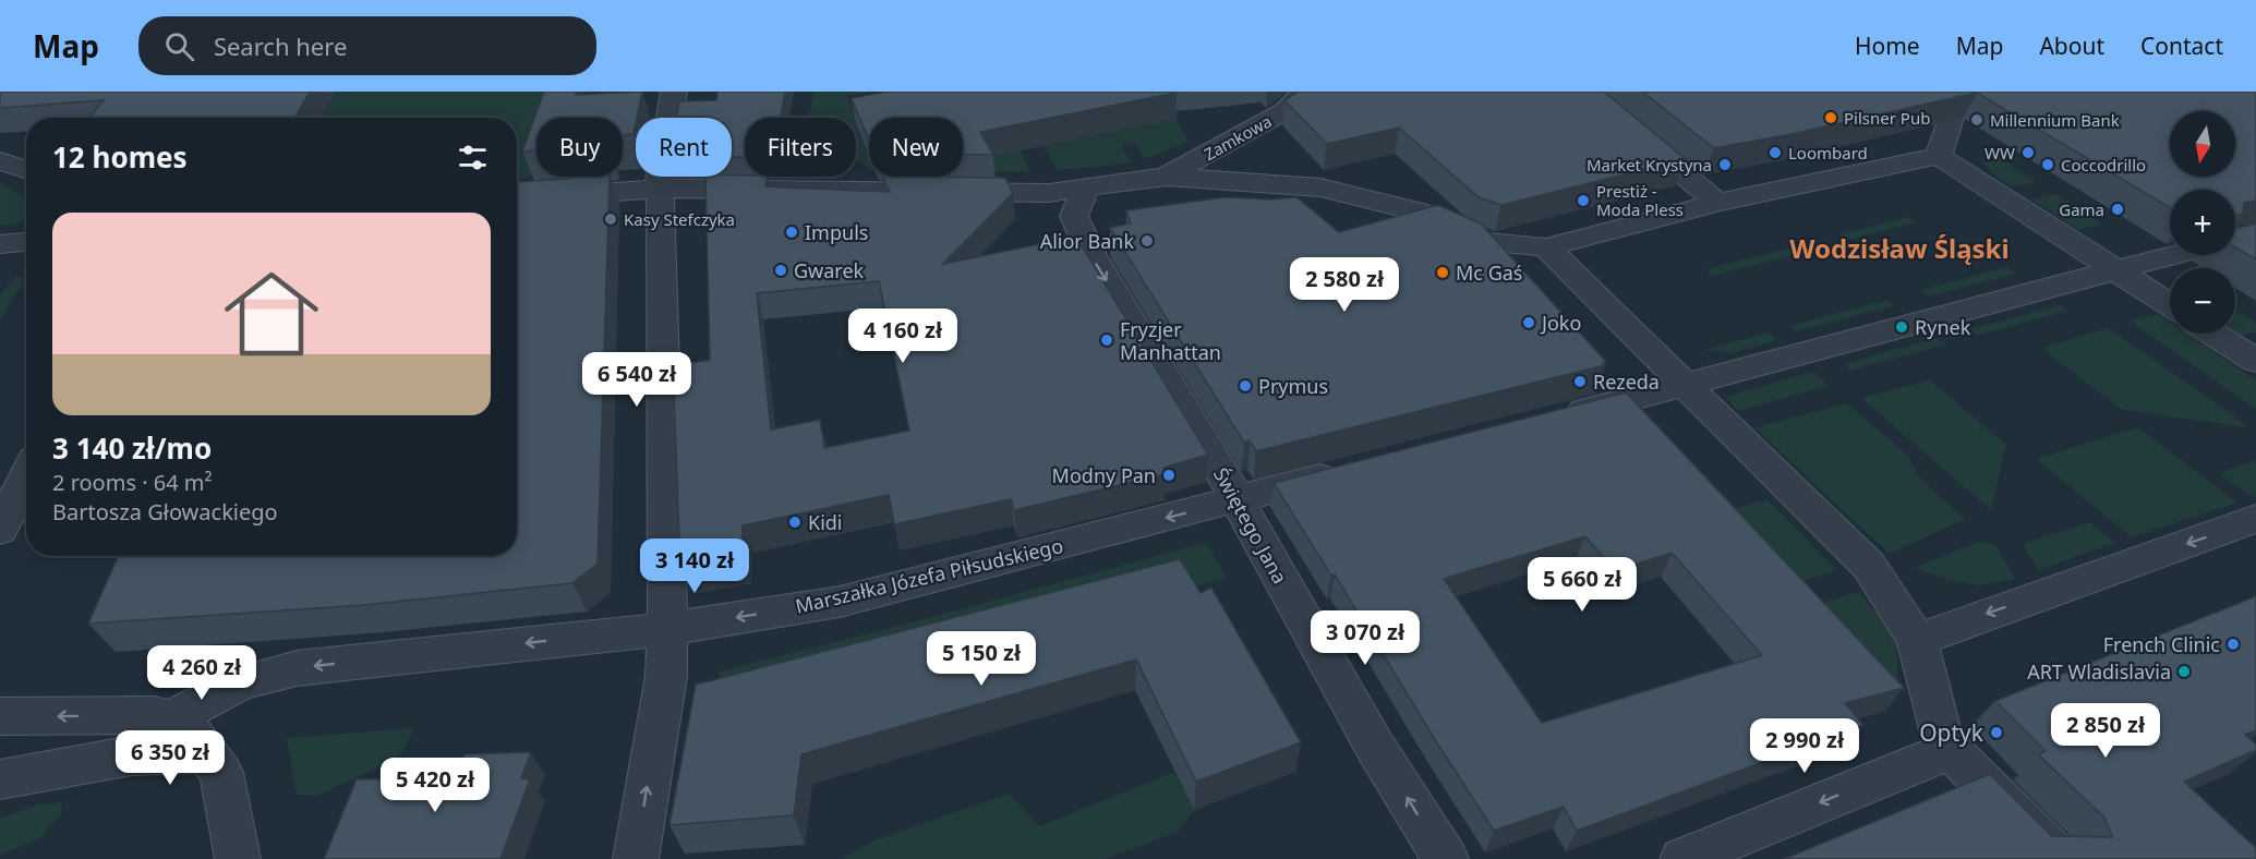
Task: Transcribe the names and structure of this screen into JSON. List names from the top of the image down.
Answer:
{
  "streets": {
    "street": ["Zamkowa", "Świętego Jana", "Marszałka Józefa Piłsudskiego"]
  },
  "crossings": [
    ["Świętego Jana", "Marszałka Józefa Piłsudskiego"]
  ],
  "one_way": ["Marszałka Józefa Piłsudskiego"],
  "districts": ["Wodzisław Śląski"],
  "places": [
    "Pilsner Pub",
    "Millennium Bank",
    "Loombard",
    "WW",
    "Market Krystyna",
    "Coccodrillo",
    "Prestiż - Moda Pless",
    "Gama",
    "Kasy Stefczyka",
    "Impuls",
    "Alior Bank",
    "Gwarek",
    "Mc Gaś",
    "Joko",
    "Rynek",
    "Fryzjer Manhattan",
    "Rezeda",
    "Prymus",
    "Modny Pan",
    "Kidi",
    "French Clinic",
    "ART Wladislavia",
    "Optyk"
  ],
  "north": "bottom",
  "page": {
    "header": "Map",
    "search": "Search here",
    "nav": [
      "Home",
      "Map",
      "About",
      "Contact"
    ],
    "map_buttons": ["+", "−"],
    "chip": [
      "Buy",
      "Rent",
      "Filters",
      "New"
    ],
    "heading": "12 homes",
    "list": [
      {
        "name": "3 140 zł/mo",
        "note": "2 rooms · 64 m² · Bartosza Głowackiego"
      }
    ],
    "price": [
      "2 580 zł",
      "4 160 zł",
      "6 540 zł",
      "3 140 zł",
      "5 660 zł",
      "3 070 zł",
      "5 150 zł",
      "4 260 zł",
      "2 850 zł",
      "2 990 zł",
      "6 350 zł",
      "5 420 zł"
    ]
  }
}
